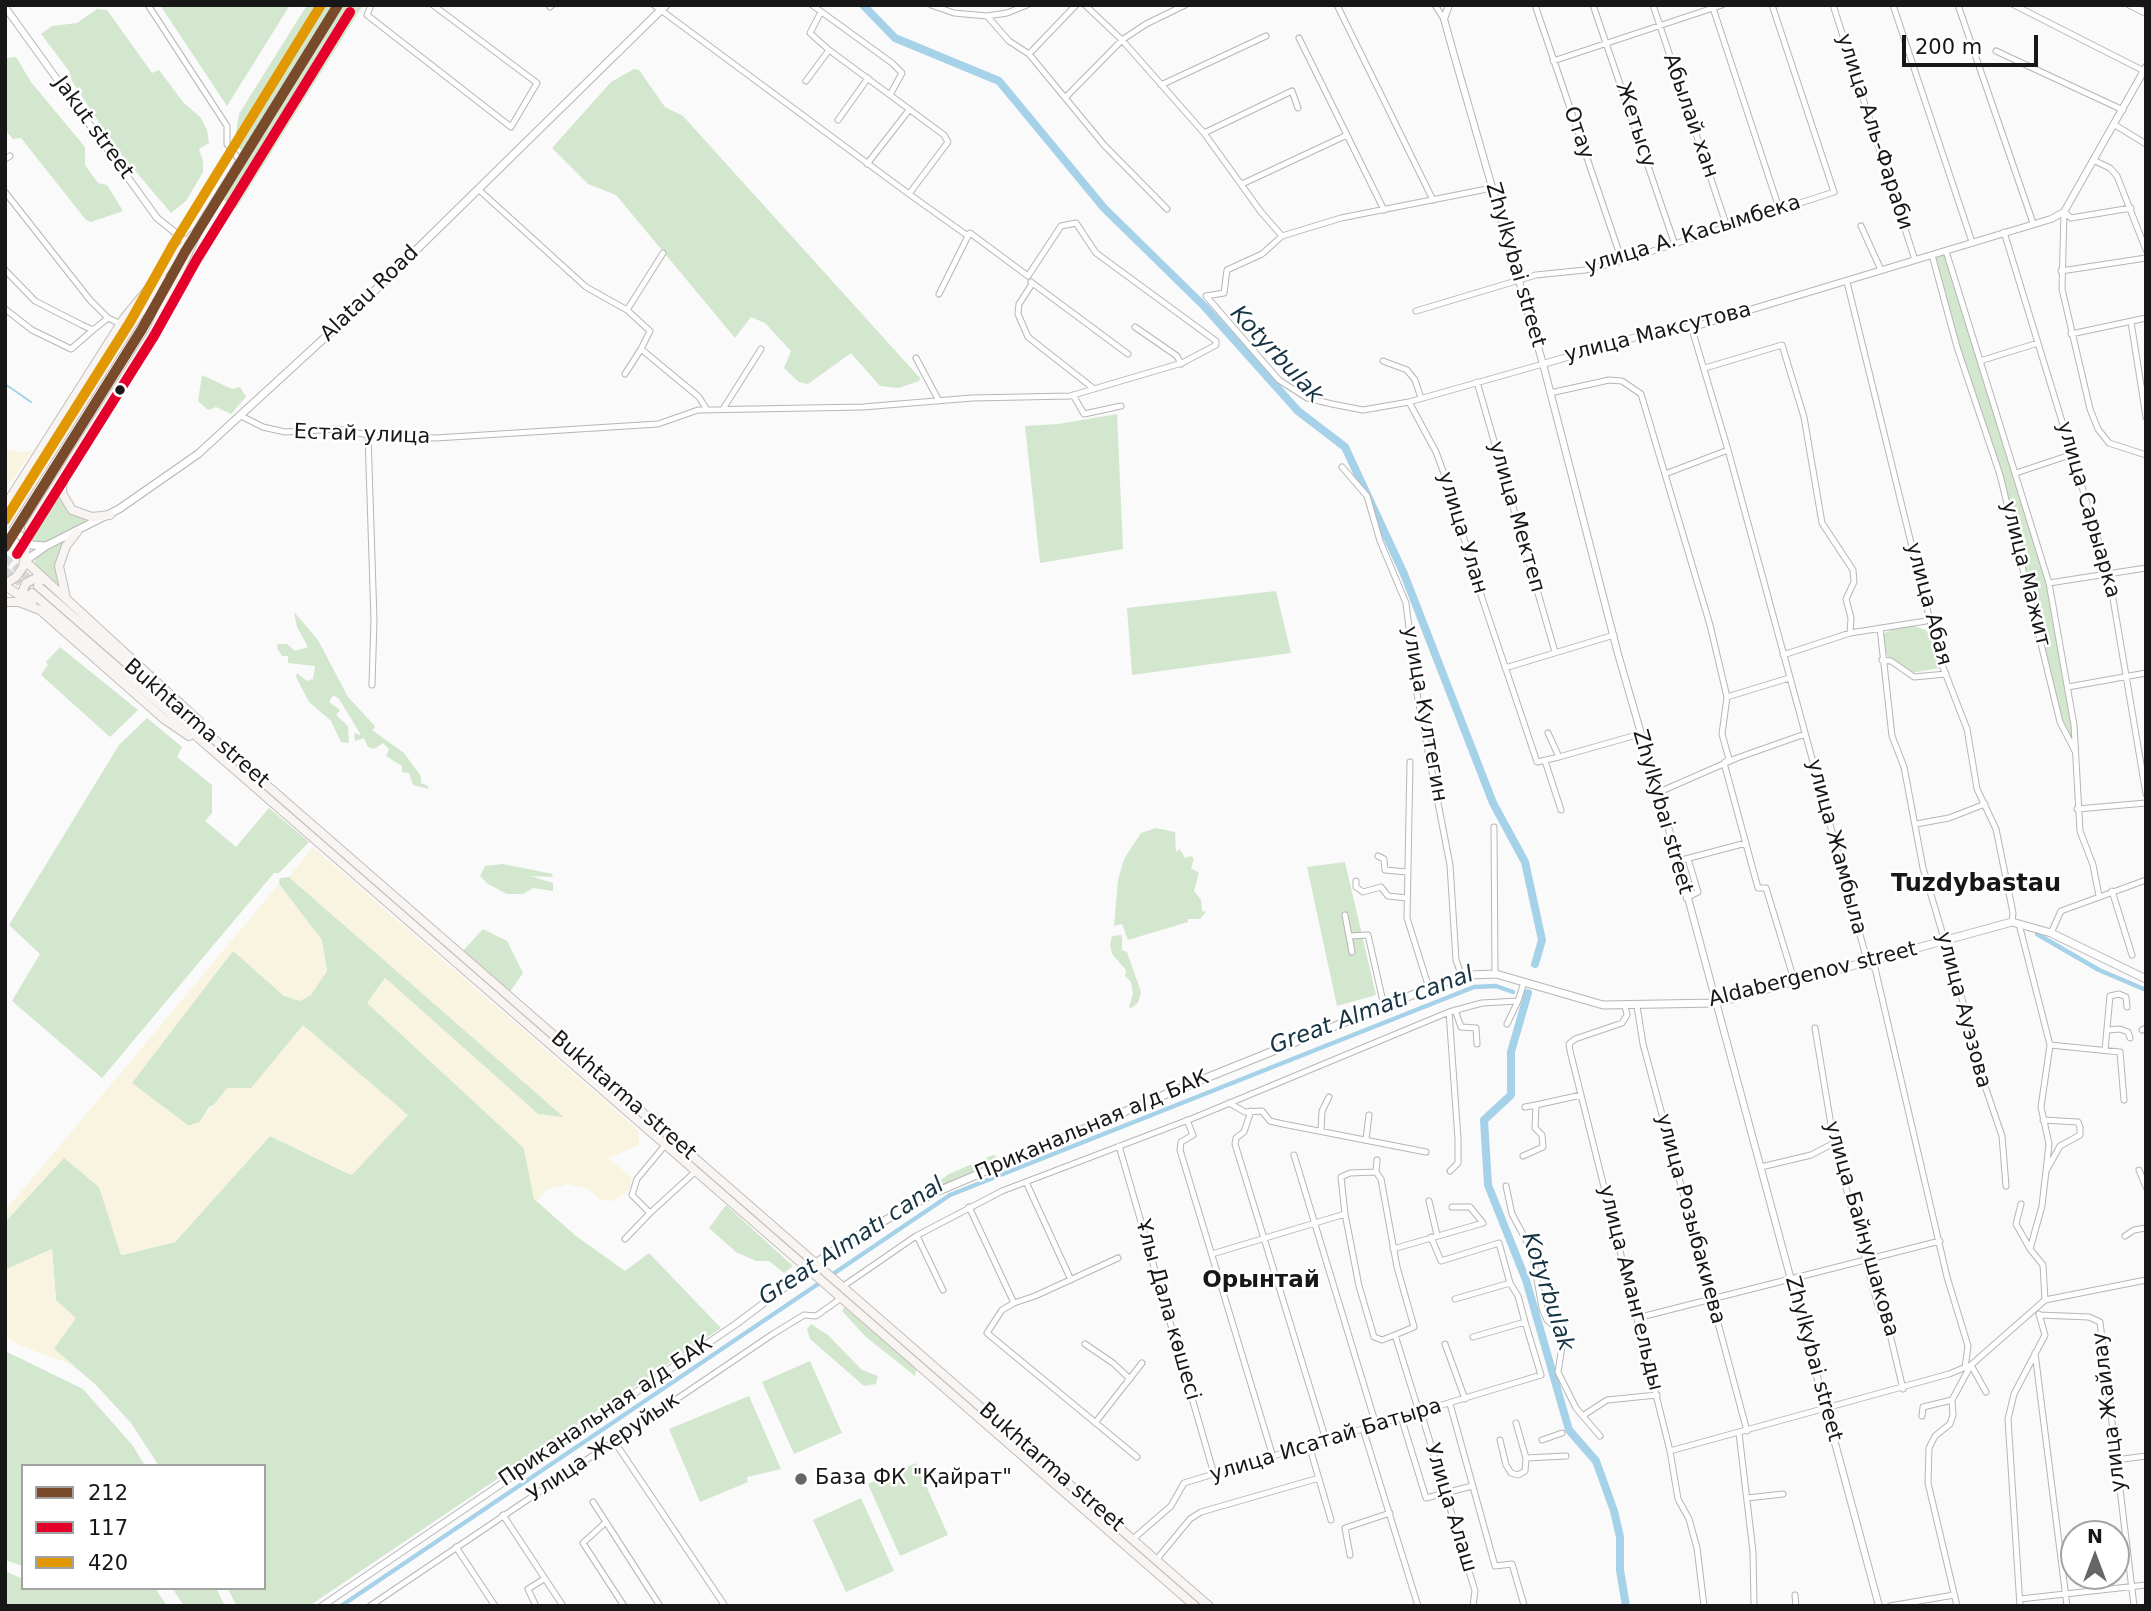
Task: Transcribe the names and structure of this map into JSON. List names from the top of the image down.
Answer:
{
  "streets": {
    "main road": [
      "Alatau Road",
      "Bukhtarma street",
      "Aldabergenov street",
      "Приканальная а/д БАК"
    ],
    "street": [
      "Абылай хан",
      "Жетысу",
      "Jakut street",
      "улица Аль-Фараби",
      "Отау",
      "улица А. Касымбека",
      "Zhylkybai street",
      "улица Максутова",
      "Естай улица",
      "улица Сарыарка",
      "улица Мектеп",
      "улица Улан",
      "улица Мажит",
      "улица Абая",
      "улица Култегин",
      "улица Жамбыла",
      "улица Ауэзова",
      "улица Розыбакиева",
      "улица Байнушакова",
      "улица Амангельды",
      "Ұлы Дала көшесі",
      "улица Жайлау",
      "улица Исатай Батыра",
      "Улица Жеруйык",
      "Улица Алаш"
    ]
  },
  "crossings": [
    ["Абылай хан", "улица А. Касымбека"],
    ["Жетысу", "улица А. Касымбека"],
    ["улица Аль-Фараби", "улица Максутова"],
    ["Отау", "улица А. Касымбека"],
    ["улица А. Касымбека", "Zhylkybai street"],
    ["Zhylkybai street", "улица Максутова"],
    ["Zhylkybai street", "Aldabergenov street"],
    ["Alatau Road", "Естай улица"],
    ["улица Максутова", "улица Сарыарка"],
    ["улица Максутова", "улица Мектеп"],
    ["улица Максутова", "улица Улан"],
    ["улица Максутова", "улица Мажит"],
    ["улица Максутова", "улица Абая"],
    ["улица Максутова", "улица Жамбыла"],
    ["улица Абая", "Aldabergenov street"],
    ["улица Култегин", "Aldabergenov street"],
    ["улица Култегин", "Приканальная а/д БАК"],
    ["Bukhtarma street", "Приканальная а/д БАК"],
    ["Bukhtarma street", "улица Исатай Батыра"],
    ["Bukhtarma street", "Улица Жеруйык"],
    ["улица Жамбыла", "Aldabergenov street"],
    ["Aldabergenov street", "улица Ауэзова"],
    ["Aldabergenov street", "Приканальная а/д БАК"],
    ["Aldabergenov street", "улица Розыбакиева"],
    ["Aldabergenov street", "улица Амангельды"],
    ["Ұлы Дала көшесі", "улица Исатай Батыра"],
    ["улица Исатай Батыра", "Улица Алаш"]
  ],
  "districts": ["Tuzdybastau", "Орынтай"],
  "water": ["Kotyrbulak", "Great Almatı canal"],
  "places": ["База ФК \"Қайрат\""],
  "lines": ["transit line 212", "transit line 420", "transit line 117"],
  "legend": ["212", "117", "420"],
  "scale_bar": "200 m",
  "north": "top"
}
